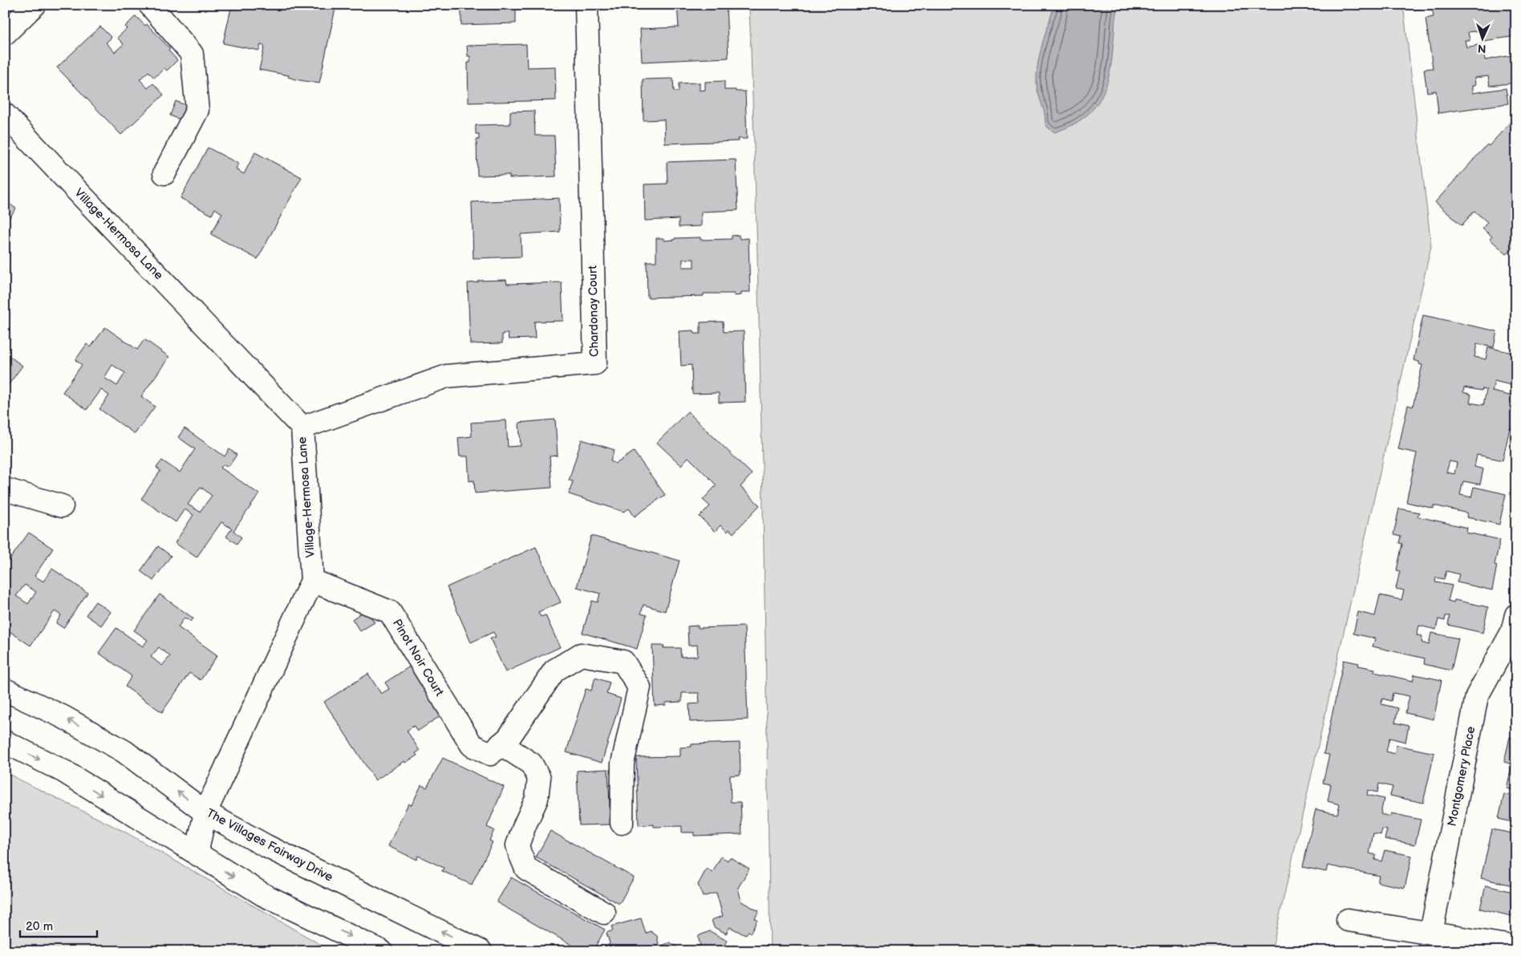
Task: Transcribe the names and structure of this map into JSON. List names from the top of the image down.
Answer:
{
  "streets": {
    "street": [
      "Village-Hermosa Lane",
      "Chardonay Court",
      "Pinot Noir Court",
      "Montgomery Place",
      "The Villages Fairway Drive"
    ]
  },
  "crossings": [
    ["Village-Hermosa Lane", "Chardonay Court"],
    ["Village-Hermosa Lane", "Pinot Noir Court"],
    ["Village-Hermosa Lane", "The Villages Fairway Drive"]
  ],
  "scale_bar": "20 m",
  "north": "bottom"
}
